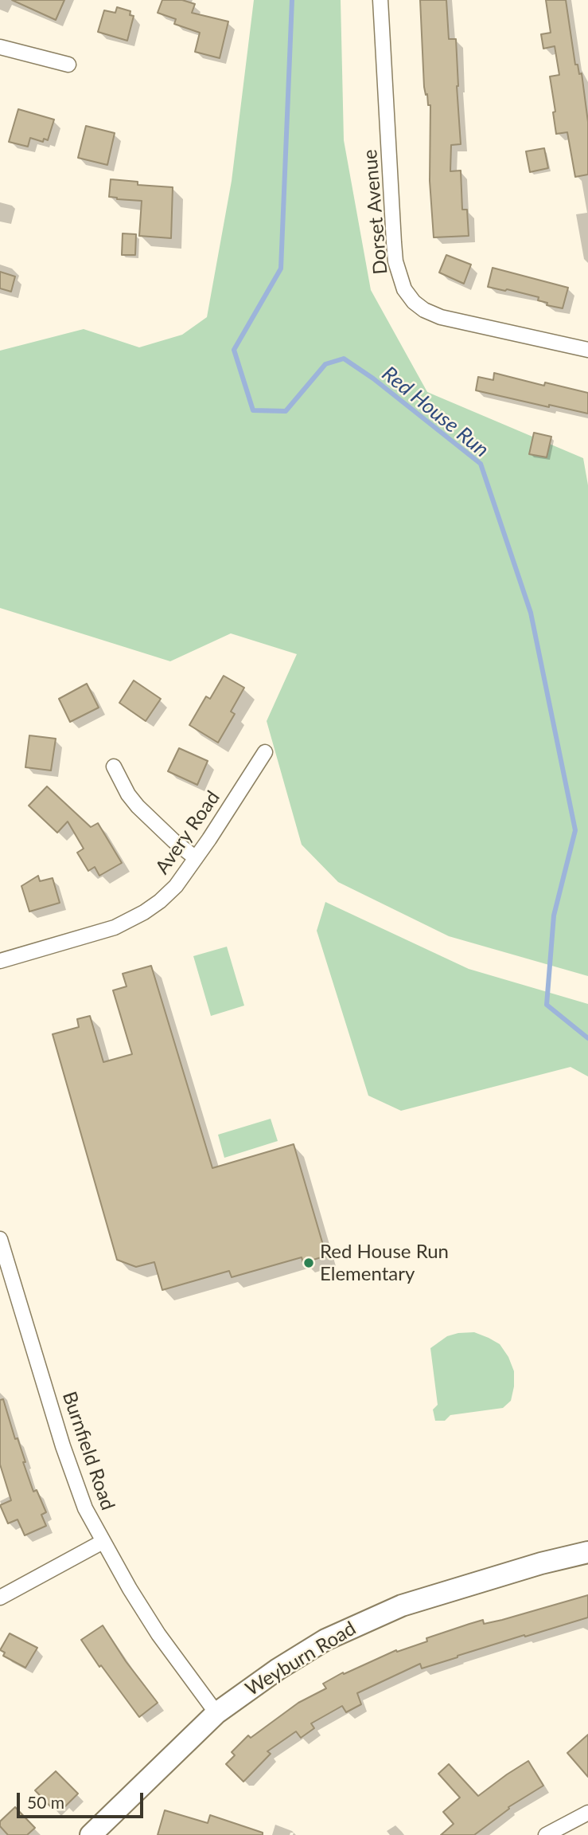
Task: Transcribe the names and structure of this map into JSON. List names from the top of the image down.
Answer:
{
  "streets": {
    "street": [
      "Dorset Avenue",
      "Avery Road",
      "Burnfield Road",
      "Weyburn Road"
    ]
  },
  "crossings": [
    ["Burnfield Road", "Weyburn Road"]
  ],
  "water": ["Red House Run"],
  "places": ["Red House Run Elementary"],
  "scale_bar": "50 m"
}
